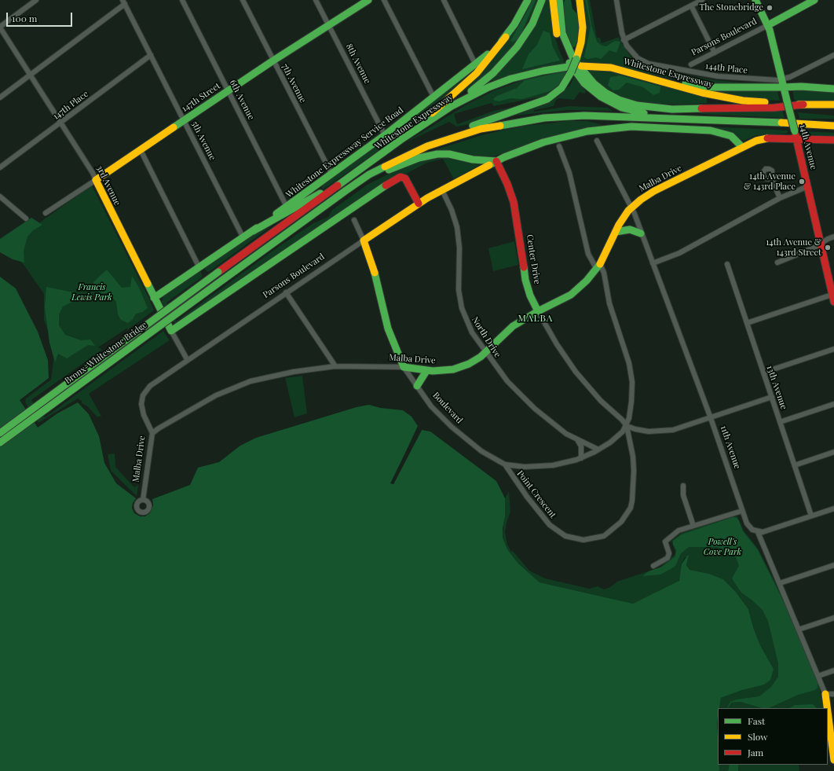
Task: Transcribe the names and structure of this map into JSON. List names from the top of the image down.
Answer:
{
  "streets": {
    "main road": [
      "Parsons Boulevard",
      "Whitestone Expressway",
      "147th Street",
      "14th Avenue",
      "Whitestone Expressway Service Road",
      "Malba Drive",
      "3rd Avenue",
      "Center Drive",
      "Bronx-Whitestone Bridge",
      "Boulevard",
      "11th Avenue"
    ],
    "street": [
      "8th Avenue",
      "144th Place",
      "7th Avenue",
      "6th Avenue",
      "147th Place",
      "5th Avenue",
      "North Drive",
      "13th Avenue",
      "Point Crescent"
    ]
  },
  "crossings": [
    ["Parsons Boulevard", "14th Avenue"],
    ["Parsons Boulevard", "Malba Drive"],
    ["Parsons Boulevard", "3rd Avenue"],
    ["Parsons Boulevard", "Center Drive"],
    ["Parsons Boulevard", "North Drive"],
    ["Parsons Boulevard", "Boulevard"],
    ["8th Avenue", "147th Street"],
    ["8th Avenue", "Whitestone Expressway Service Road"],
    ["144th Place", "14th Avenue"],
    ["Whitestone Expressway", "Bronx-Whitestone Bridge"],
    ["7th Avenue", "147th Street"],
    ["7th Avenue", "Whitestone Expressway Service Road"],
    ["147th Street", "6th Avenue"],
    ["147th Street", "5th Avenue"],
    ["147th Street", "3rd Avenue"],
    ["6th Avenue", "Whitestone Expressway Service Road"],
    ["147th Place", "5th Avenue"],
    ["147th Place", "3rd Avenue"],
    ["5th Avenue", "Whitestone Expressway Service Road"],
    ["Whitestone Expressway Service Road", "3rd Avenue"],
    ["Malba Drive", "Center Drive"],
    ["Malba Drive", "North Drive"],
    ["Malba Drive", "Boulevard"],
    ["Malba Drive", "11th Avenue"],
    ["Center Drive", "Boulevard"],
    ["Center Drive", "Point Crescent"],
    ["North Drive", "Boulevard"],
    ["Boulevard", "Point Crescent"]
  ],
  "districts": ["MALBA"],
  "parks": ["Francis Lewis Park", "Powell's Cove Park"],
  "places": ["The Stonebridge", "14th Avenue & 143rd Place", "14th Avenue & 143rd Street"],
  "legend": ["Fast", "Slow", "Jam"],
  "scale_bar": "100 m"
}
